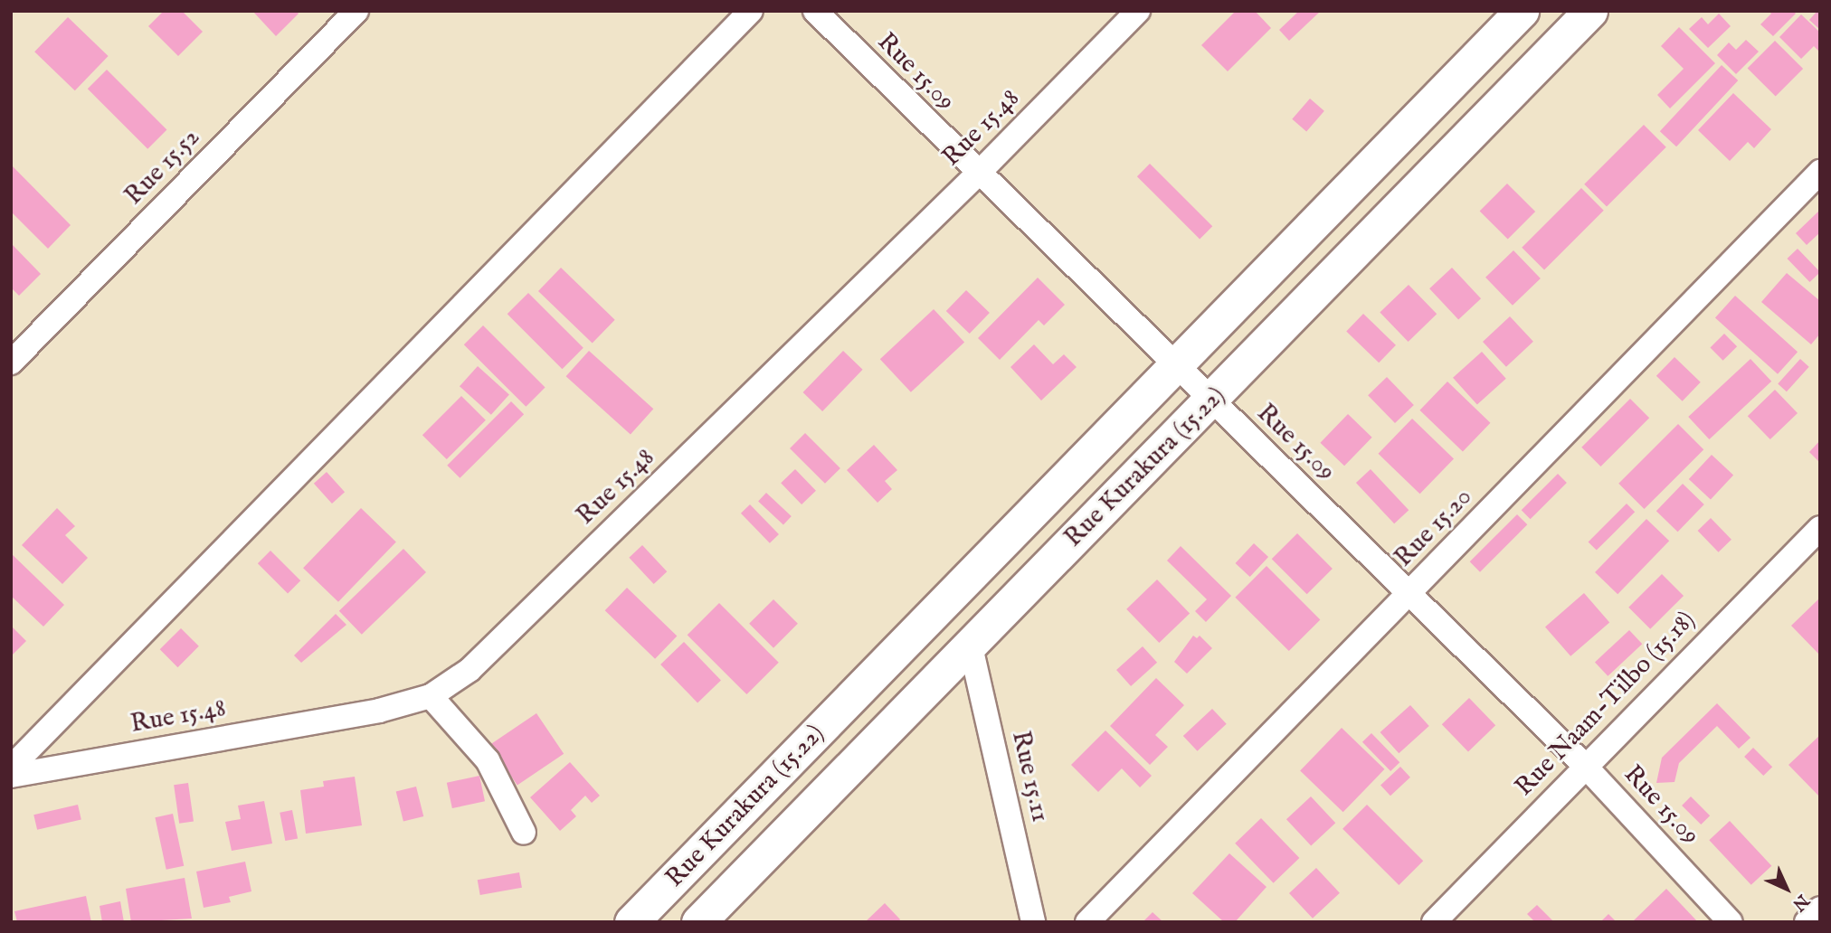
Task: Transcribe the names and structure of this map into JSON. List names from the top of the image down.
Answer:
{
  "streets": {
    "main road": ["Rue Kurakura (15.22)"],
    "street": [
      "Rue 15.09",
      "Rue 15.48",
      "Rue 15.52",
      "Rue 15.20",
      "Rue Naam-Tilbo (15.18)",
      "Rue 15.11"
    ]
  },
  "crossings": [
    ["Rue 15.09", "Rue 15.48"],
    ["Rue 15.09", "Rue Kurakura (15.22)"],
    ["Rue 15.09", "Rue 15.20"],
    ["Rue 15.09", "Rue Naam-Tilbo (15.18)"],
    ["Rue Kurakura (15.22)", "Rue 15.11"]
  ],
  "north": "bottom right"
}
